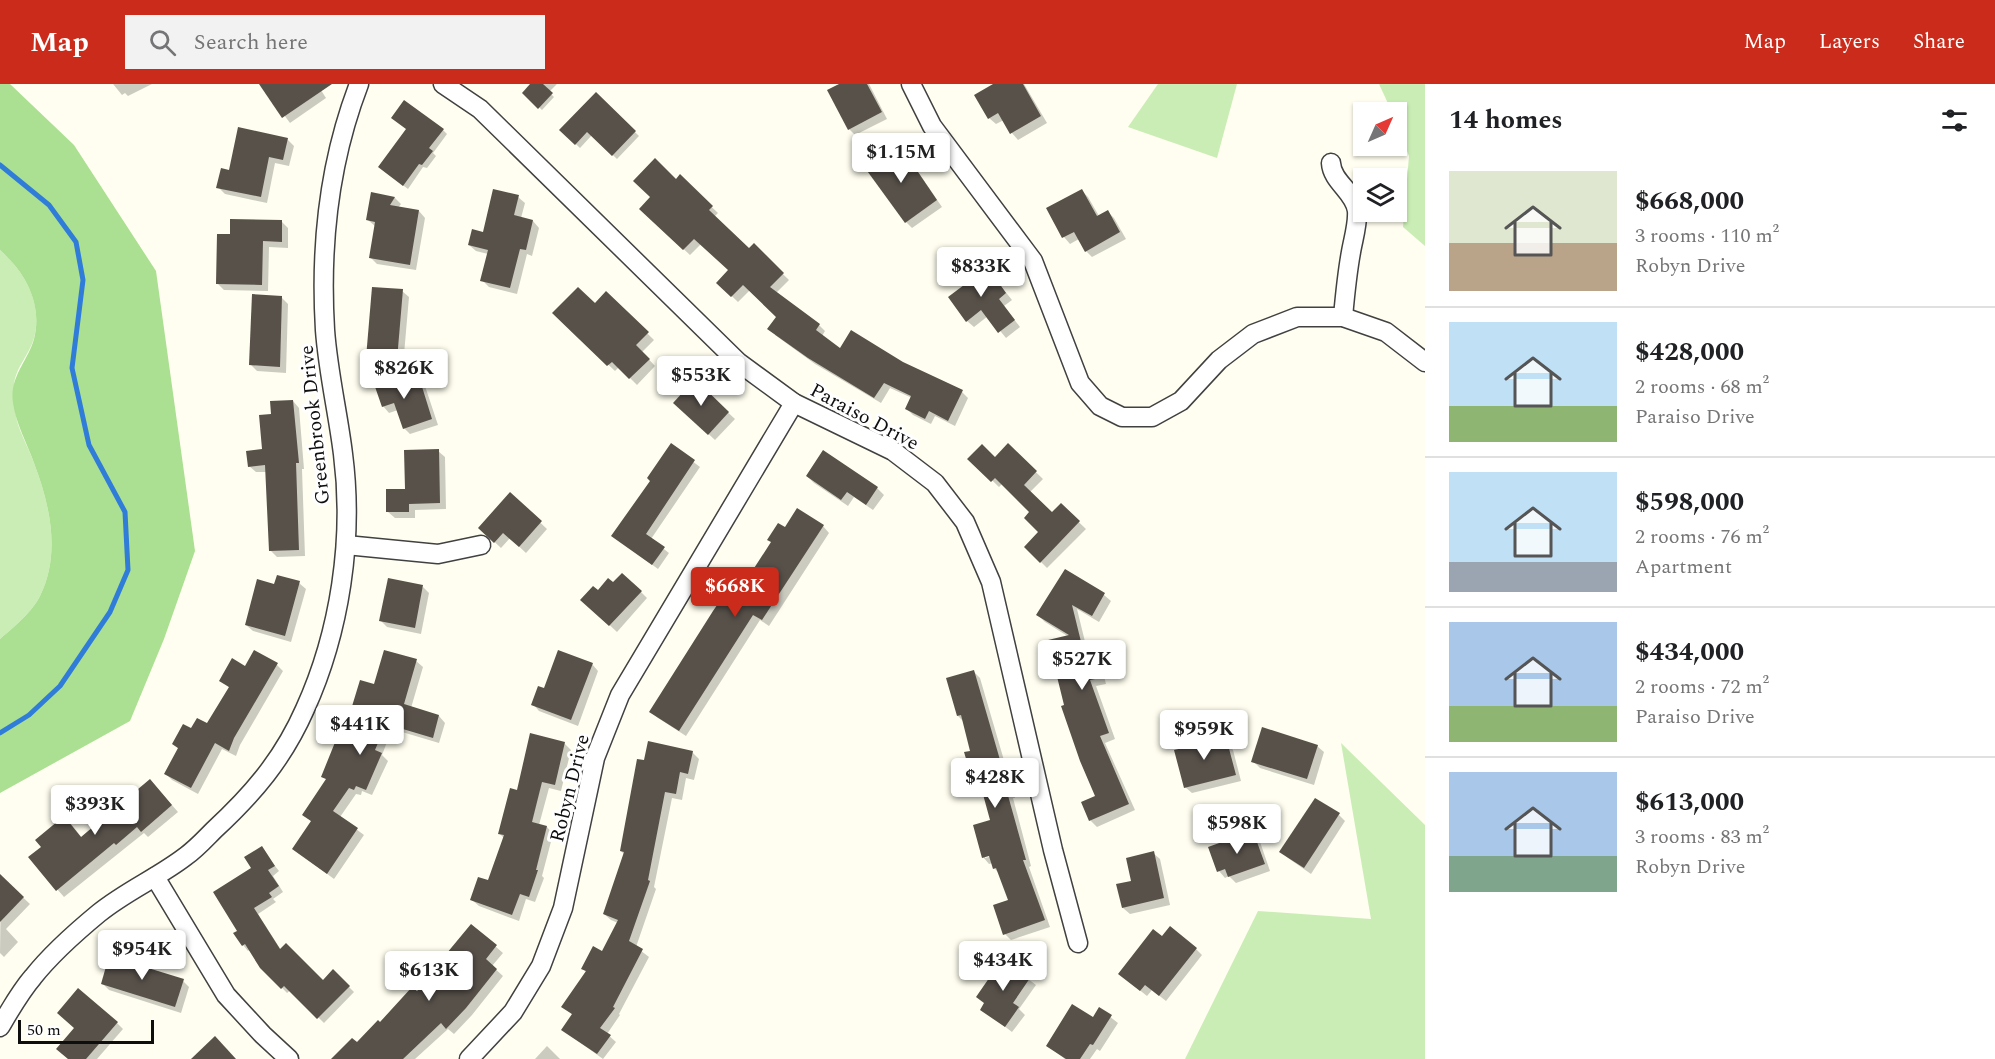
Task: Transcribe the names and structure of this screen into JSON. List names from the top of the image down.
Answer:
{
  "streets": {
    "street": ["Paraiso Drive", "Greenbrook Drive", "Robyn Drive"]
  },
  "crossings": [
    ["Paraiso Drive", "Robyn Drive"]
  ],
  "scale_bar": "50 m",
  "north": "top right",
  "page": {
    "header": "Map",
    "search": "Search here",
    "nav": ["Map", "Layers", "Share"],
    "heading": "14 homes",
    "price": [
      "$1.15M",
      "$833K",
      "$826K",
      "$553K",
      "$668K",
      "$527K",
      "$441K",
      "$959K",
      "$428K",
      "$393K",
      "$598K",
      "$954K",
      "$434K",
      "$613K"
    ],
    "list": [
      {
        "name": "$668,000",
        "note": "3 rooms · 110 m² · Robyn Drive"
      },
      {
        "name": "$428,000",
        "note": "2 rooms · 68 m² · Paraiso Drive"
      },
      {
        "name": "$598,000",
        "note": "2 rooms · 76 m² · Apartment"
      },
      {
        "name": "$434,000",
        "note": "2 rooms · 72 m² · Paraiso Drive"
      },
      {
        "name": "$613,000",
        "note": "3 rooms · 83 m² · Robyn Drive"
      }
    ],
    "scale": "50 m"
  }
}
